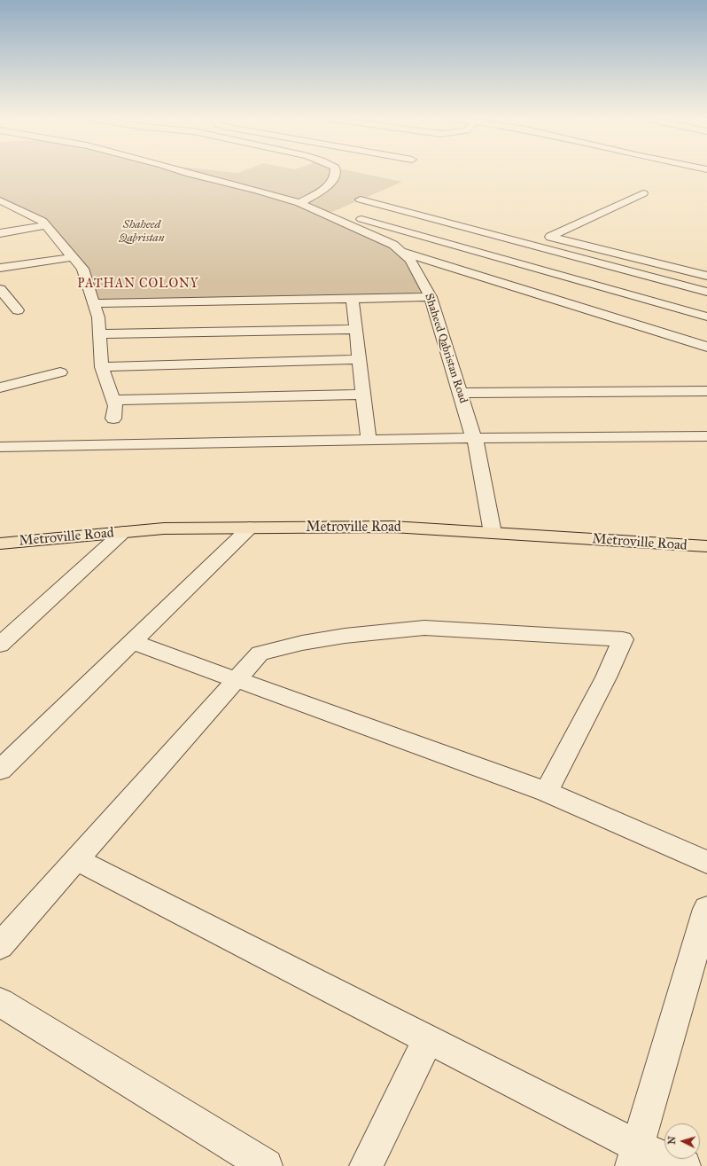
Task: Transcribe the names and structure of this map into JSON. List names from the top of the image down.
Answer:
{
  "streets": {
    "main road": ["Metroville Road"],
    "street": ["Shaheed Qabristan Road"]
  },
  "crossings": [
    ["Shaheed Qabristan Road", "Metroville Road"]
  ],
  "districts": ["PATHAN COLONY"],
  "parks": ["Shaheed Qabristan"],
  "north": "left"
}
